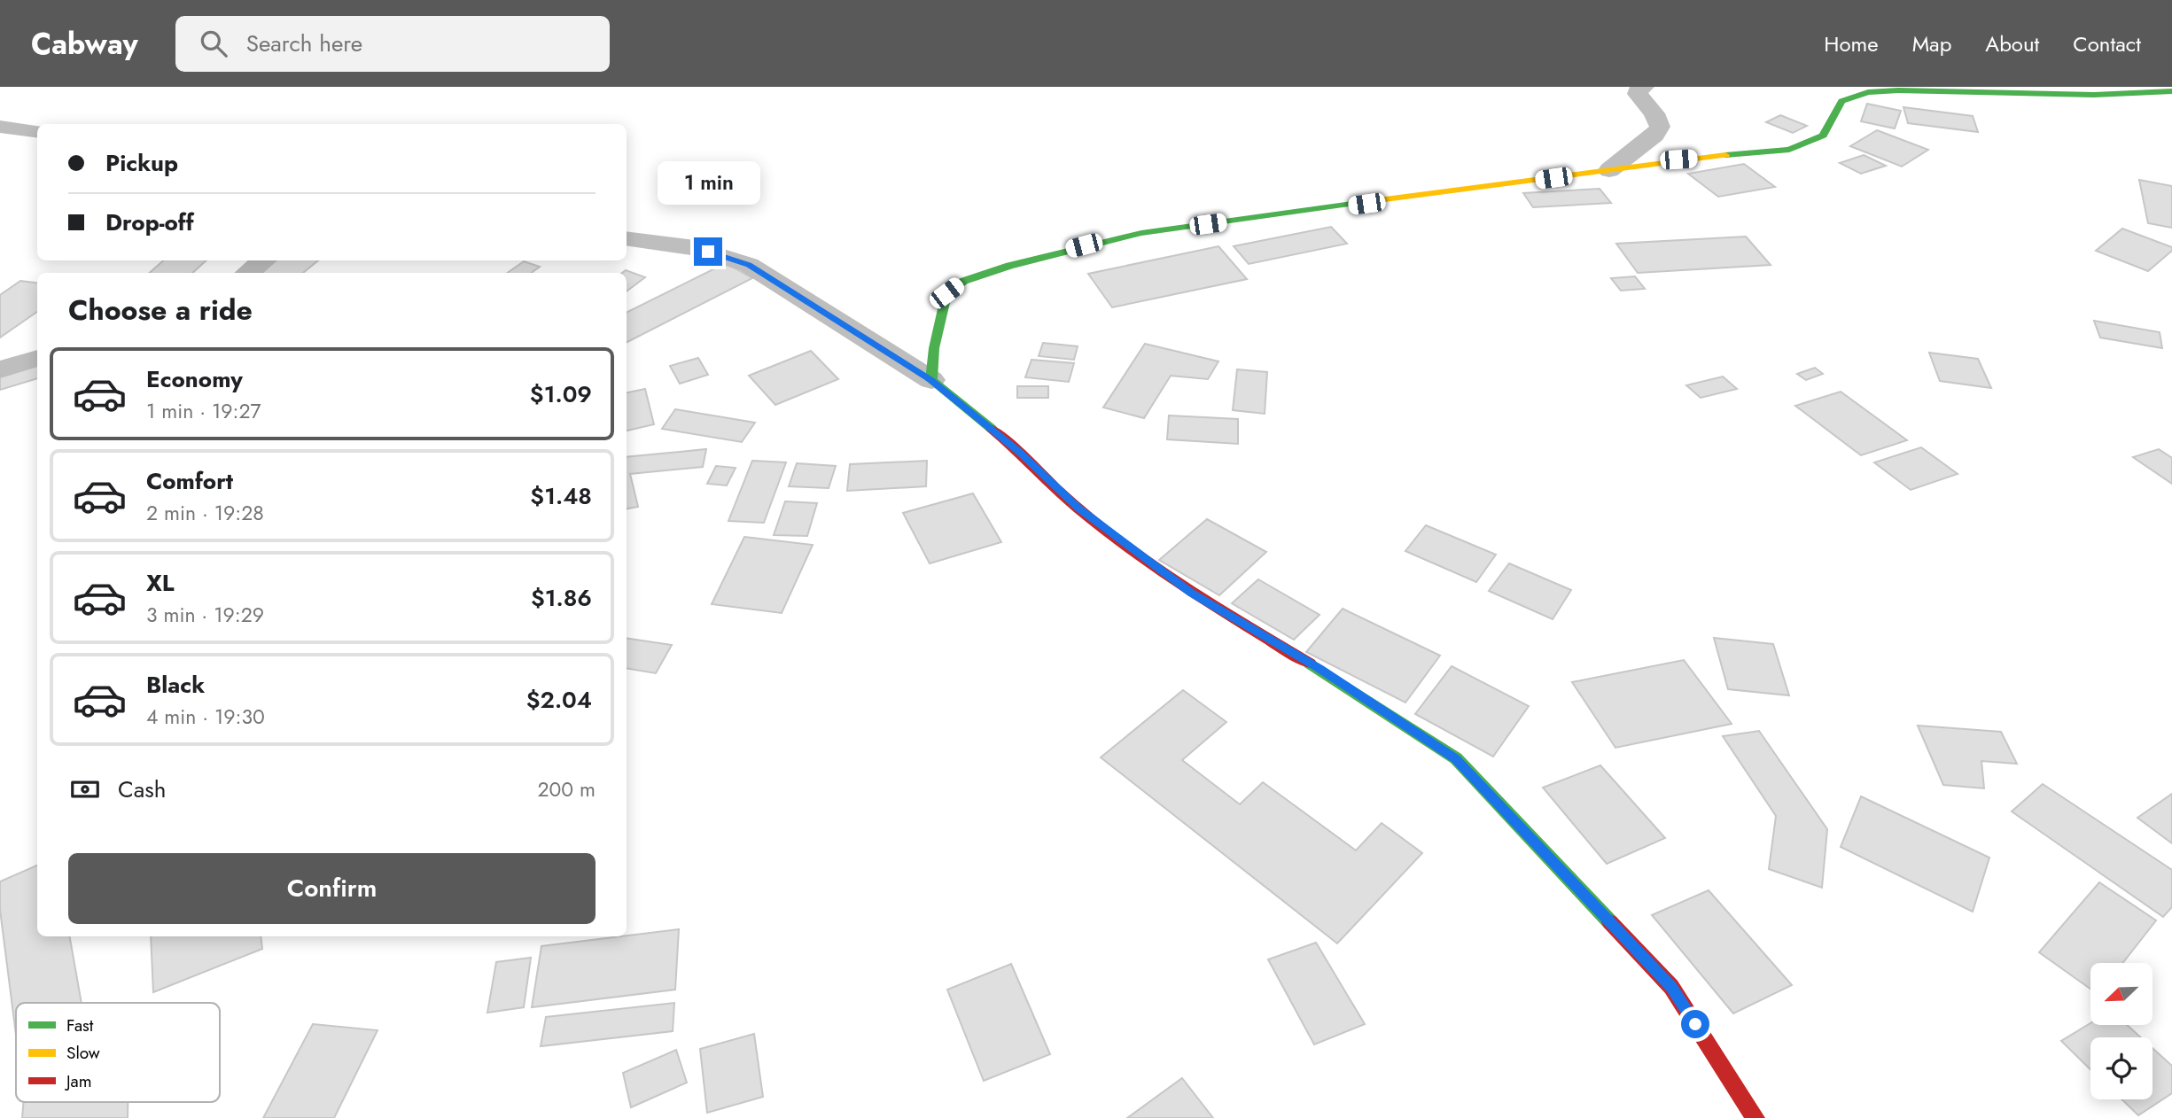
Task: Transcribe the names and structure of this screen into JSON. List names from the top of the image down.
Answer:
{
  "legend": ["Fast", "Slow", "Jam"],
  "north": "bottom left",
  "page": {
    "header": "Cabway",
    "search": "Search here",
    "nav": [
      "Home",
      "Map",
      "About",
      "Contact"
    ],
    "banner": ["Pickup", "Drop-off"],
    "bubble": "1 min",
    "heading": "Choose a ride",
    "list": [
      {
        "name": "Economy",
        "note": "1 min · 19:27",
        "value": "$1.09"
      },
      {
        "name": "Comfort",
        "note": "2 min · 19:28",
        "value": "$1.48"
      },
      {
        "name": "XL",
        "note": "3 min · 19:29",
        "value": "$1.86"
      },
      {
        "name": "Black",
        "note": "4 min · 19:30",
        "value": "$2.04"
      }
    ],
    "pay": ["Cash", "200 m"],
    "buttons": "Confirm"
  }
}
